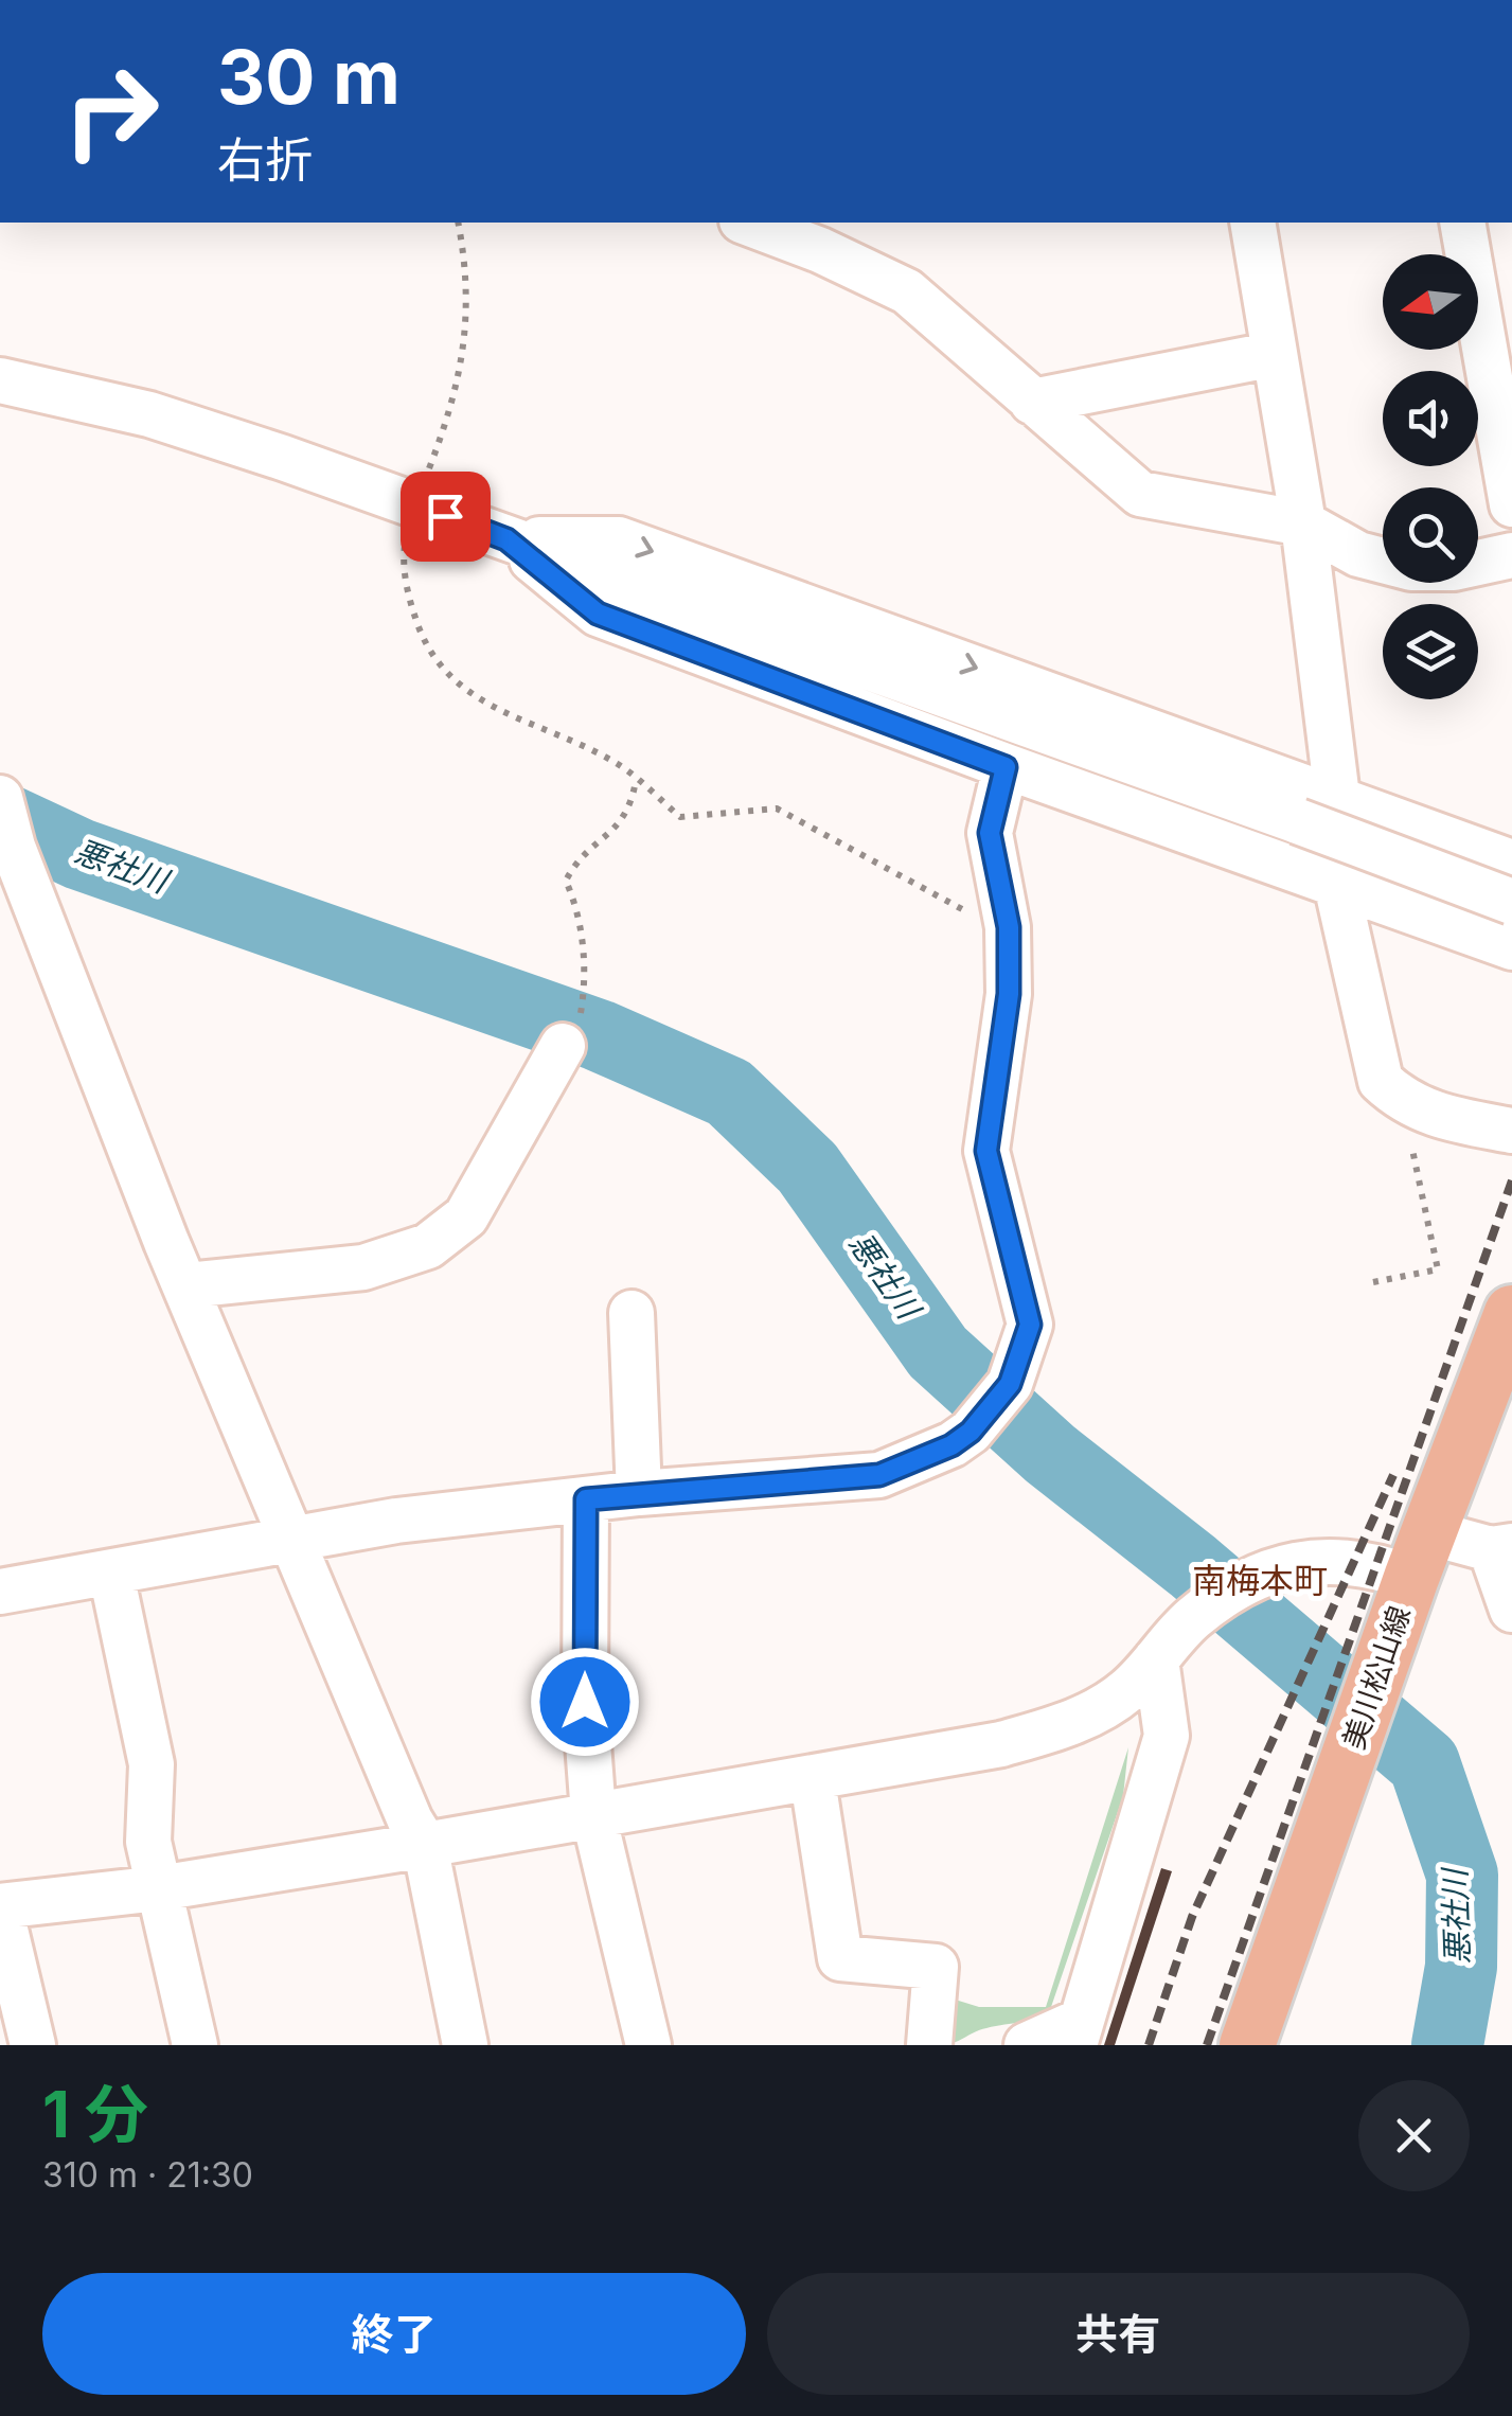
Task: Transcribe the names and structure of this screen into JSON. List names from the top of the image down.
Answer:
{
  "streets": {
    "main road": ["美川松山線"]
  },
  "districts": ["南梅本町"],
  "water": ["悪社川"],
  "north": "left",
  "page": {
    "turn": ["30 m", "右折"],
    "heading": ["1 分", "310 m · 21:30"],
    "buttons": ["終了", "共有"]
  }
}
